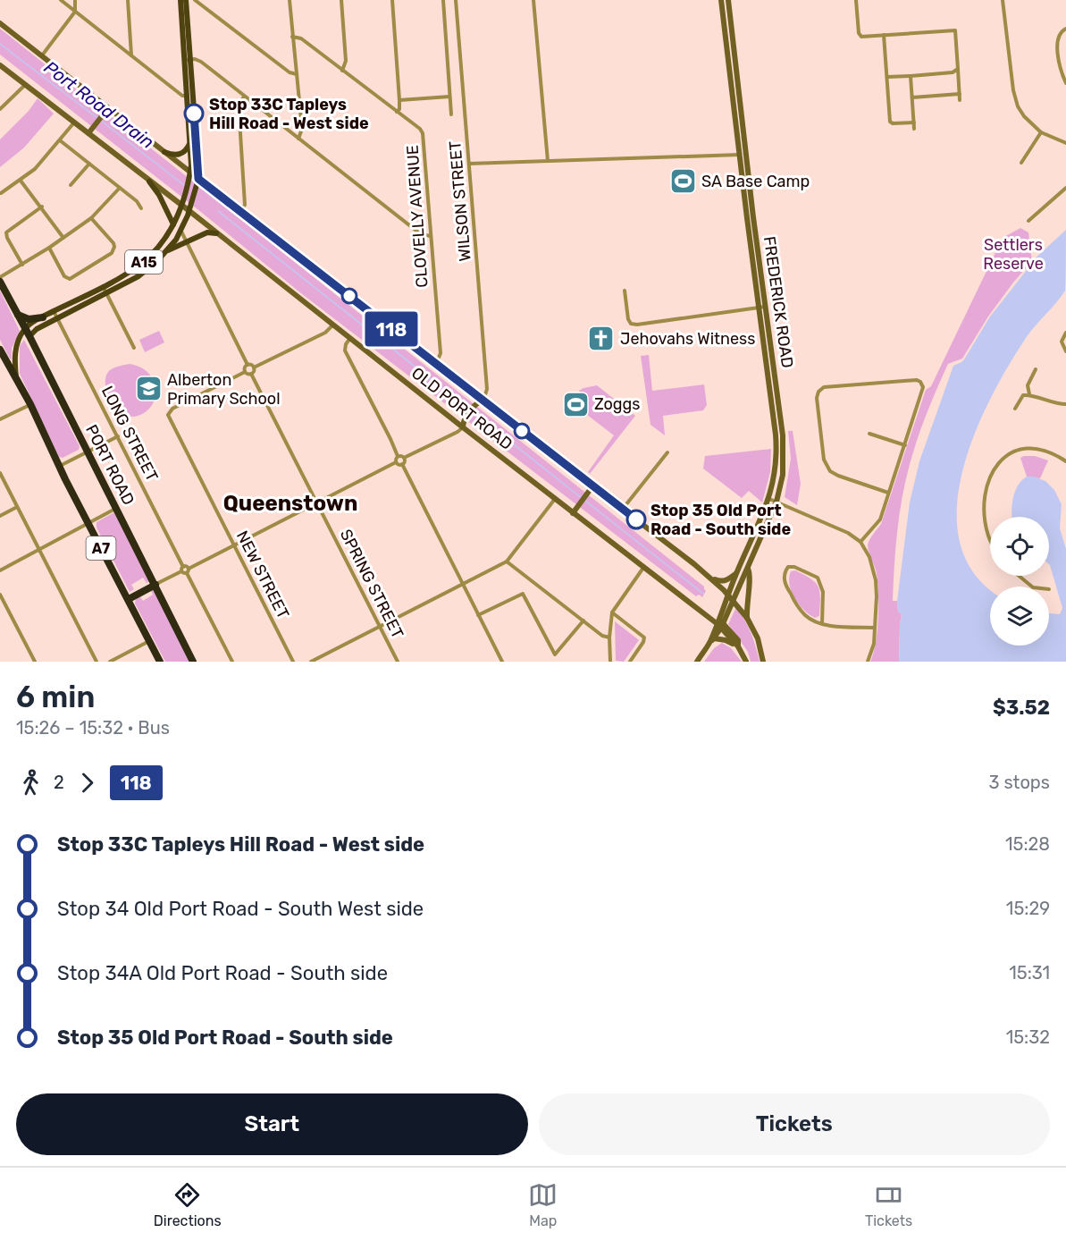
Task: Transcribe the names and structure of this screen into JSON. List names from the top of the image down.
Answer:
{
  "streets": {
    "highway": ["PORT ROAD", "A7"],
    "main road": ["A15", "FREDERICK ROAD", "OLD PORT ROAD"],
    "street": [
      "WILSON STREET",
      "CLOVELLY AVENUE",
      "LONG STREET",
      "NEW STREET",
      "SPRING STREET"
    ]
  },
  "crossings": [
    ["WILSON STREET", "OLD PORT ROAD"],
    ["CLOVELLY AVENUE", "OLD PORT ROAD"],
    ["A15", "OLD PORT ROAD"],
    ["A15", "LONG STREET"],
    ["A15", "PORT ROAD"],
    ["FREDERICK ROAD", "OLD PORT ROAD"],
    ["NEW STREET", "SPRING STREET"]
  ],
  "districts": ["Queenstown"],
  "water": ["Port Road Drain"],
  "parks": ["Settlers Reserve"],
  "places": {
    "other": ["Stop 33C Tapleys Hill Road - West side", "Stop 35 Old Port Road - South side"],
    "sports": ["SA Base Camp", "Zoggs"],
    "church": ["Jehovahs Witness"],
    "school or university": ["Alberton Primary School"]
  },
  "lines": ["bus line 118"],
  "page": {
    "on_map": "118",
    "heading": ["6 min", "15:26 – 15:32 · Bus", "$3.52"],
    "legs": ["2", "118", "3 stops"],
    "list": [
      {
        "name": "Stop 33C Tapleys Hill Road - West side",
        "value": "15:28"
      },
      {
        "name": "Stop 34 Old Port Road - South West side",
        "value": "15:29"
      },
      {
        "name": "Stop 34A Old Port Road - South side",
        "value": "15:31"
      },
      {
        "name": "Stop 35 Old Port Road - South side",
        "value": "15:32"
      }
    ],
    "buttons": ["Start", "Tickets"],
    "tabs": ["Directions", "Map", "Tickets"]
  }
}
